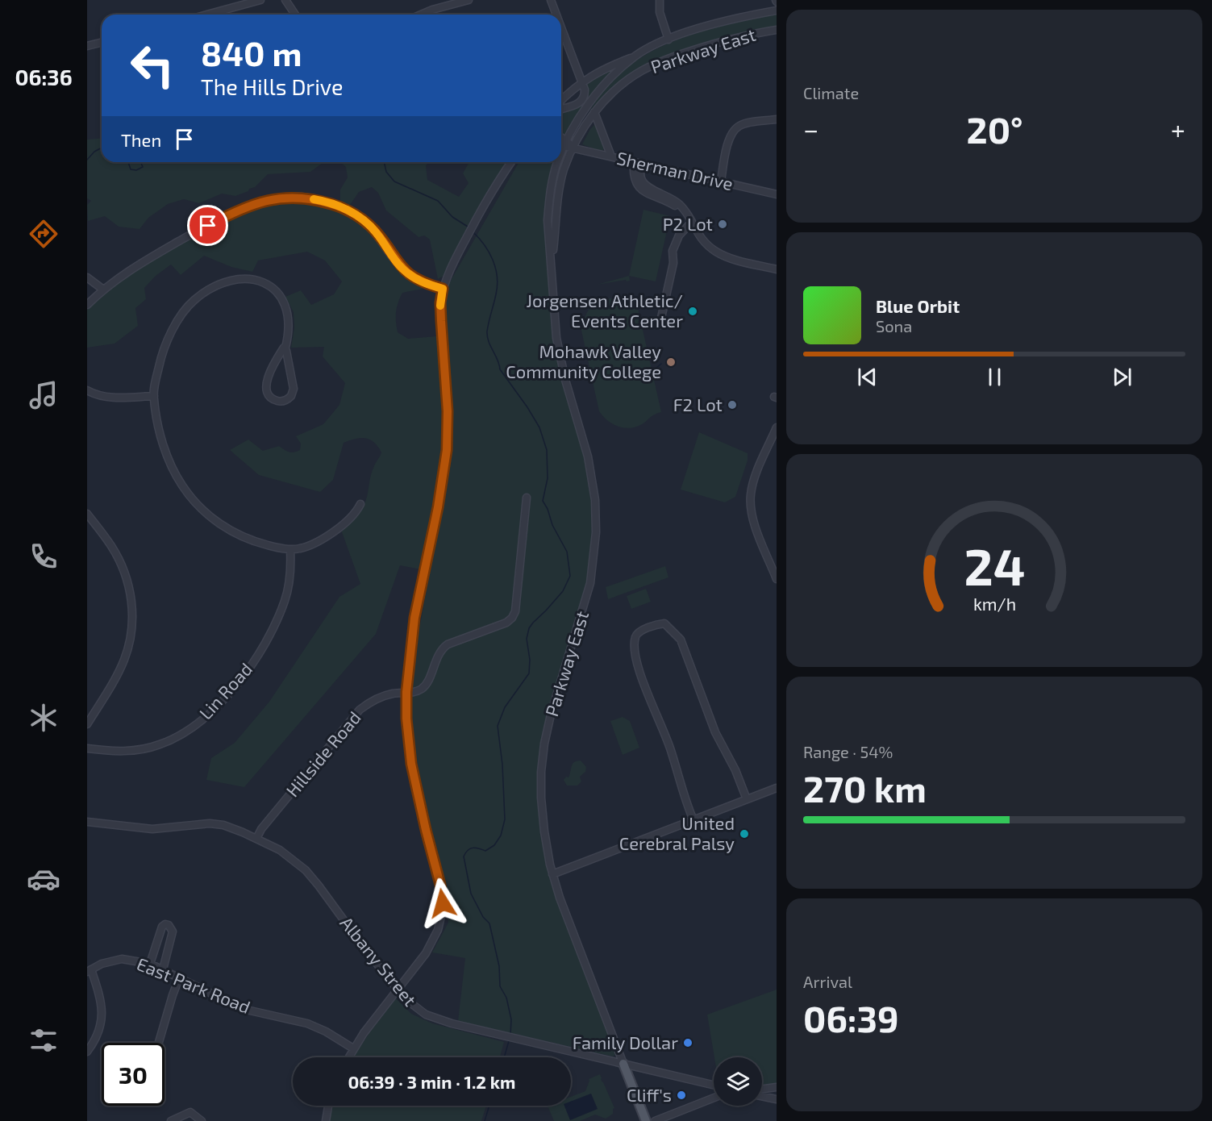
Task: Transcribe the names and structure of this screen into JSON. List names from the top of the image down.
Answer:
{
  "streets": {
    "street": [
      "Parkway East",
      "Sherman Drive",
      "Lin Road",
      "Hillside Road",
      "Albany Street",
      "East Park Road"
    ]
  },
  "crossings": [
    ["Parkway East", "Sherman Drive"],
    ["Parkway East", "Albany Street"],
    ["Hillside Road", "Albany Street"]
  ],
  "places": [
    "P2 Lot",
    "Jorgensen Athletic/ Events Center",
    "Mohawk Valley Community College",
    "F2 Lot",
    "United Cerebral Palsy",
    "Family Dollar",
    "Cliff's"
  ],
  "page": {
    "tabs": "06:36",
    "tile": [
      "Climate",
      ["Range · 54%", "270 km"],
      ["Arrival", "06:39"]
    ],
    "turn": ["840 m", "The Hills Drive"],
    "heat": ["−", "20°", "+"],
    "then": "Then",
    "song": ["Blue Orbit", "Sona"],
    "limit": "30",
    "trip": "06:39 · 3 min · 1.2 km",
    "gauge": ["24", "km/h"]
  }
}
